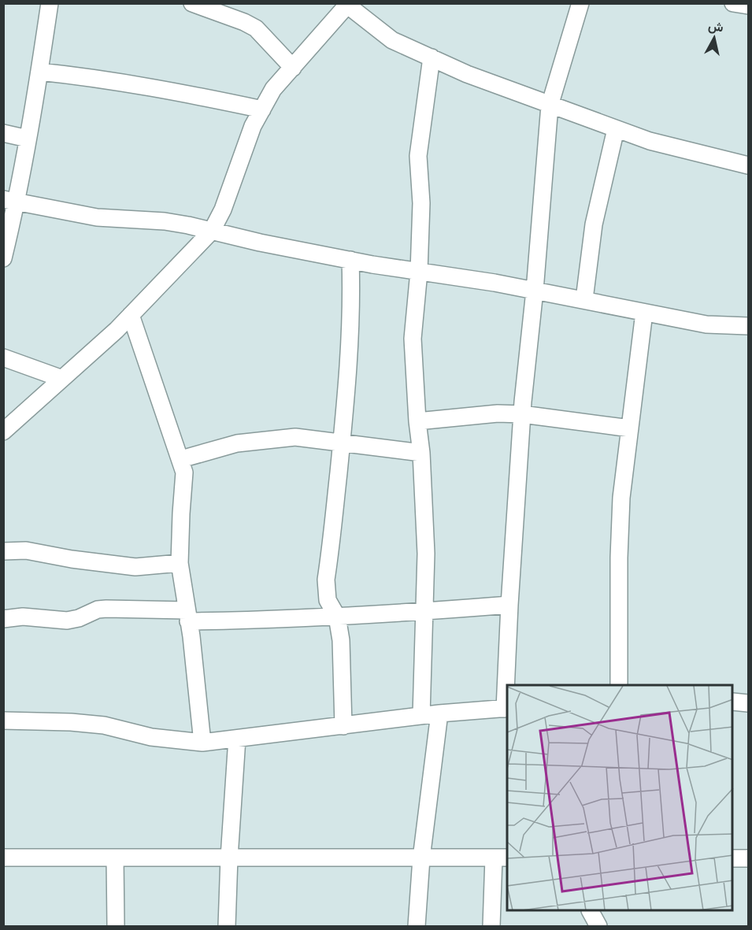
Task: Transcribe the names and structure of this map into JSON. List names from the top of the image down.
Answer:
{
  "north": "top"
}
